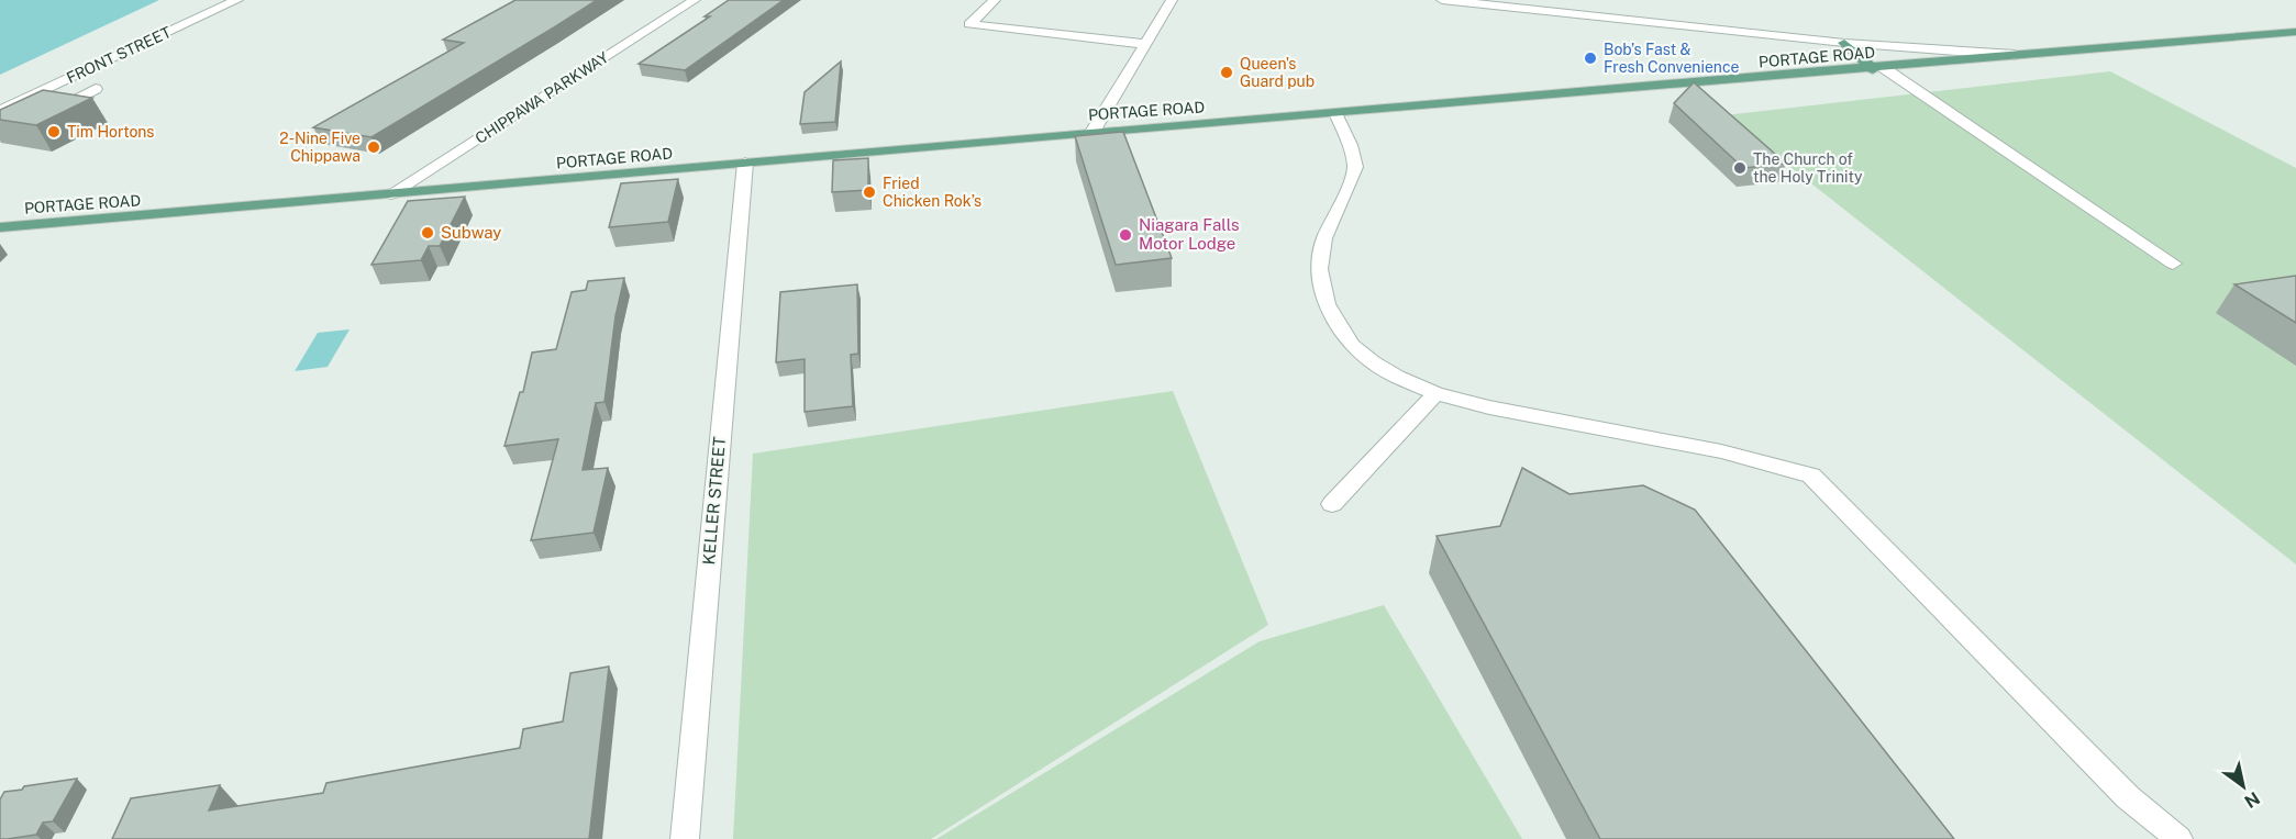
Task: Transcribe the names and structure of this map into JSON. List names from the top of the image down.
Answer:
{
  "streets": {
    "main road": ["PORTAGE ROAD"],
    "street": ["FRONT STREET", "CHIPPAWA PARKWAY", "KELLER STREET"]
  },
  "crossings": [
    ["PORTAGE ROAD", "CHIPPAWA PARKWAY"],
    ["PORTAGE ROAD", "KELLER STREET"]
  ],
  "places": [
    "Bob’s Fast & Fresh Convenience",
    "Queen's Guard pub",
    "Tim Hortons",
    "2-Nine Five Chippawa",
    "The Church of the Holy Trinity",
    "Fried Chicken Rok’s",
    "Subway",
    "Niagara Falls Motor Lodge"
  ],
  "north": "bottom right"
}
